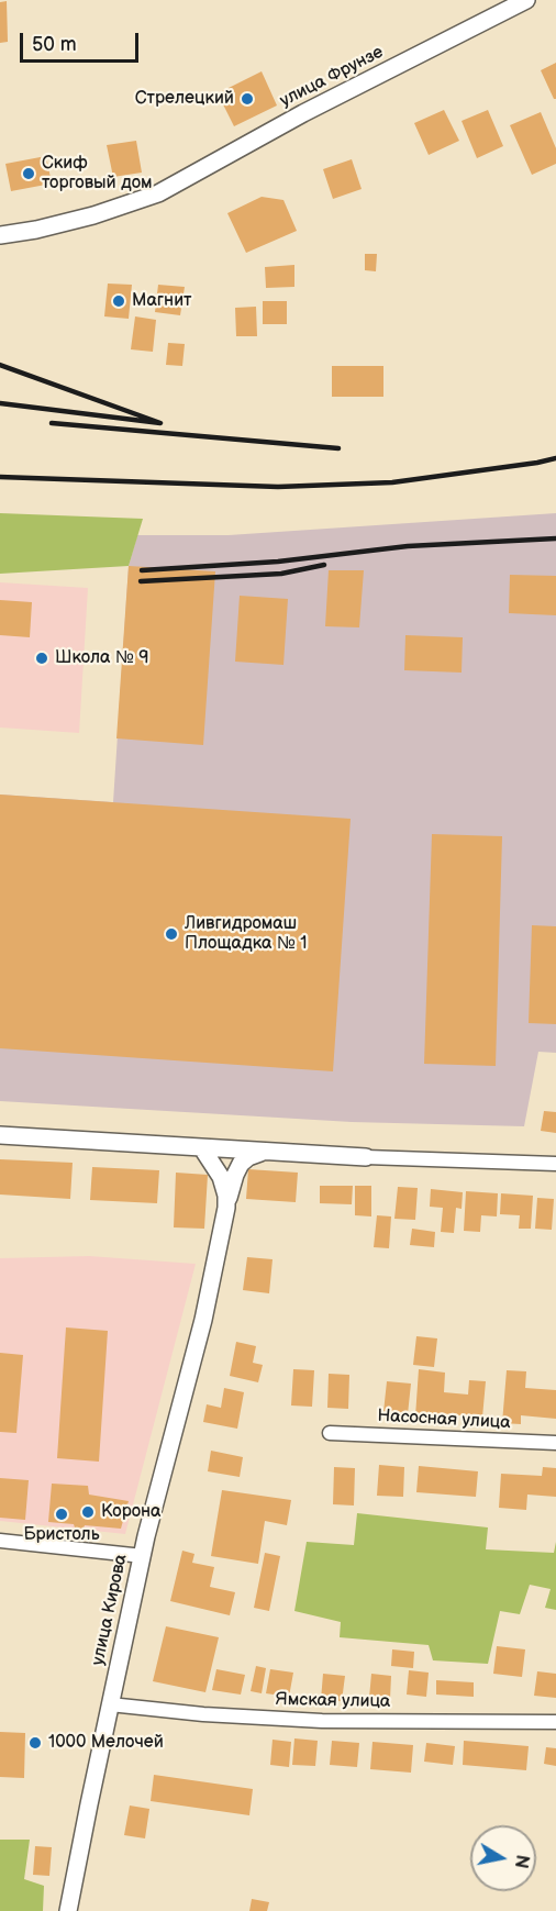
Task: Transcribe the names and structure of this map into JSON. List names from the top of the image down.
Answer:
{
  "streets": {
    "street": [
      "улица Фрунзе",
      "Насосная улица",
      "улица Кирова",
      "Ямская улица"
    ]
  },
  "crossings": [
    ["улица Кирова", "Ямская улица"]
  ],
  "places": [
    "Стрелецкий",
    "Скиф торговый дом",
    "Магнит",
    "Школа № 9",
    "Ливгидромаш Площадка № 1",
    "Корона",
    "Бристоль",
    "1000 Мелочей"
  ],
  "scale_bar": "50 m",
  "north": "right"
}
